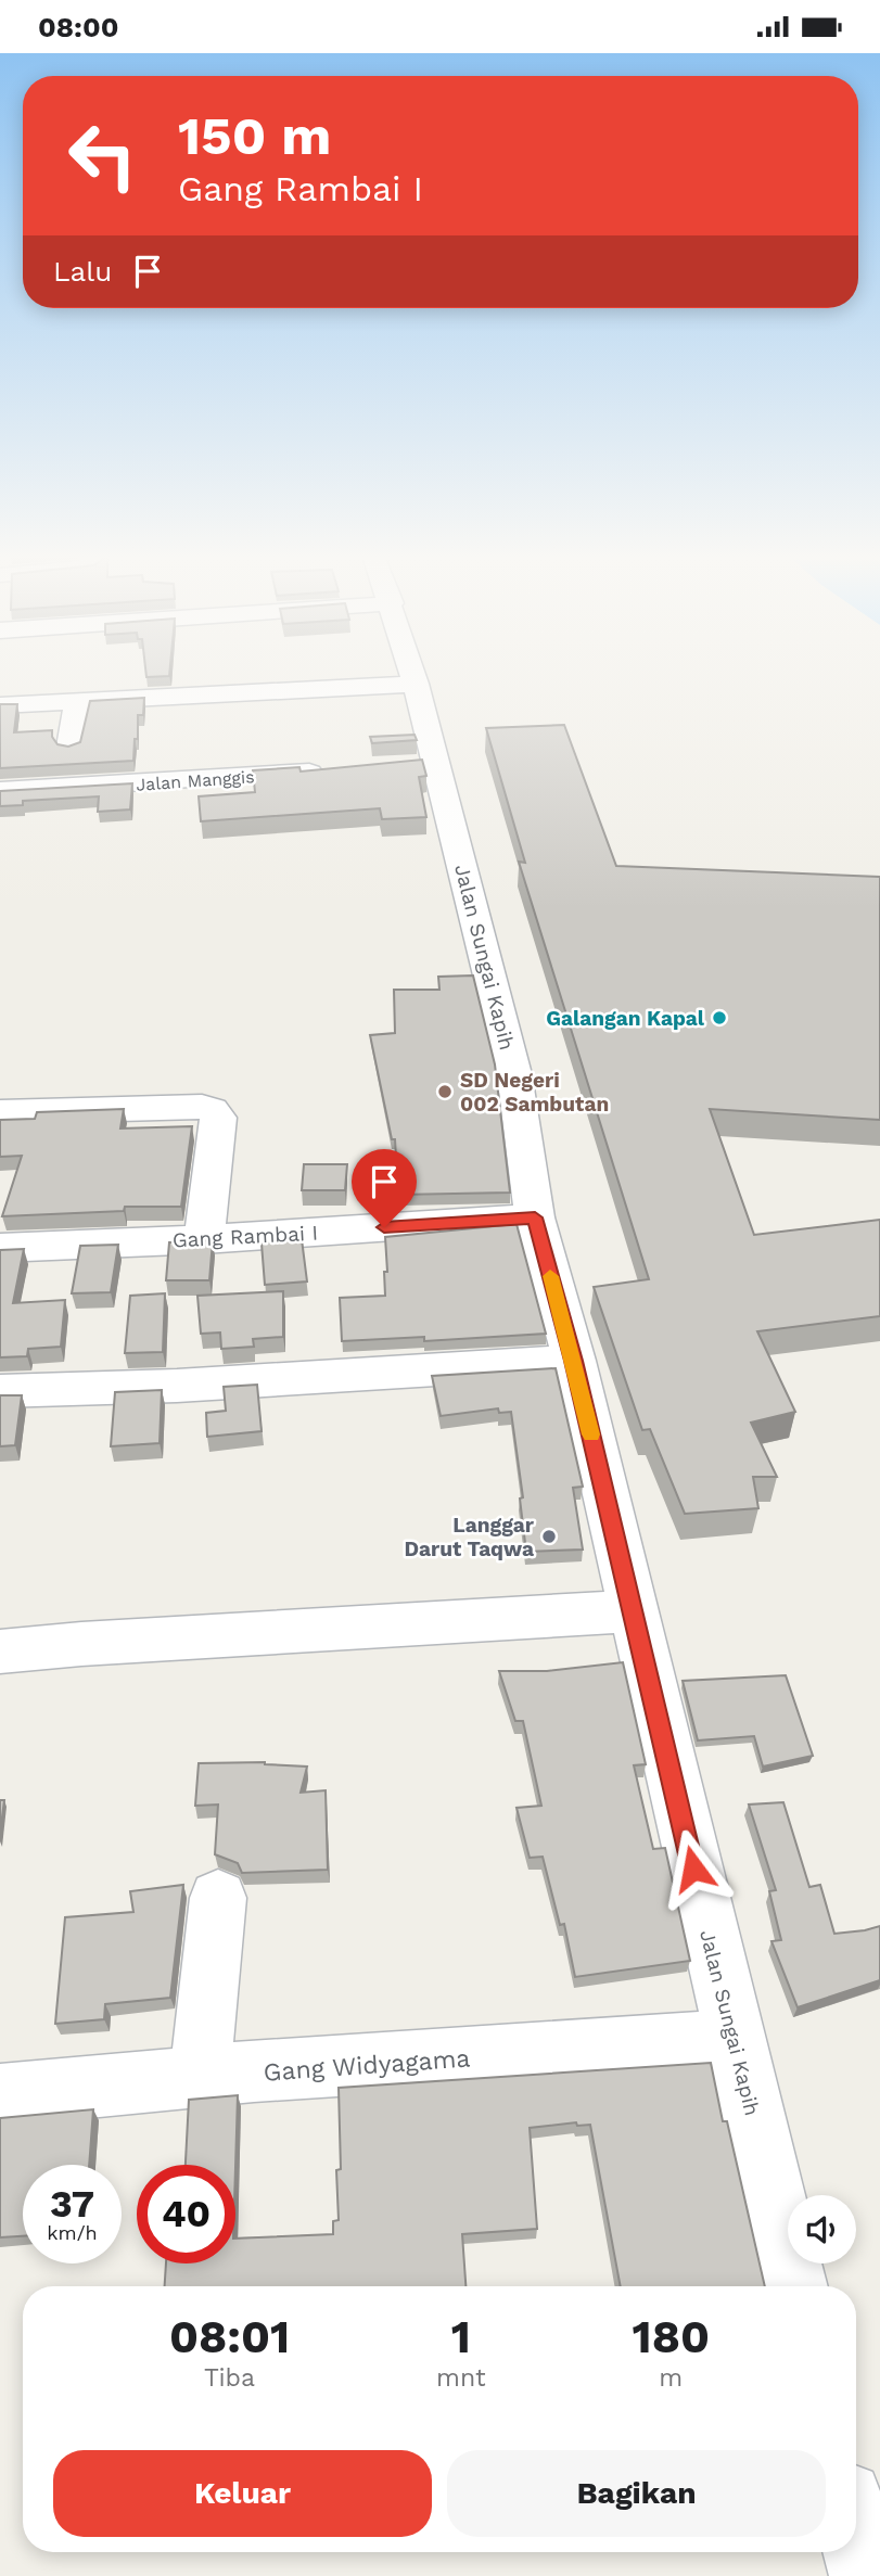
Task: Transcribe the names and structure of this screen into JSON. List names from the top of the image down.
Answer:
{
  "streets": {
    "street": [
      "Jalan Manggis",
      "Jalan Sungai Kapih",
      "Gang Rambai I",
      "Gang Widyagama"
    ]
  },
  "crossings": [
    ["Jalan Sungai Kapih", "Gang Rambai I"],
    ["Jalan Sungai Kapih", "Gang Widyagama"]
  ],
  "places": ["Galangan Kapal", "SD Negeri 002 Sambutan", "Langgar Darut Taqwa"],
  "page": {
    "status": "08:00",
    "turn": ["150 m", "Gang Rambai I"],
    "then": "Lalu",
    "speed": "37 km/h",
    "limit": "40",
    "eta": [
      "08:01",
      "Tiba",
      "1",
      "mnt",
      "180",
      "m"
    ],
    "buttons": ["Keluar", "Bagikan"]
  }
}
